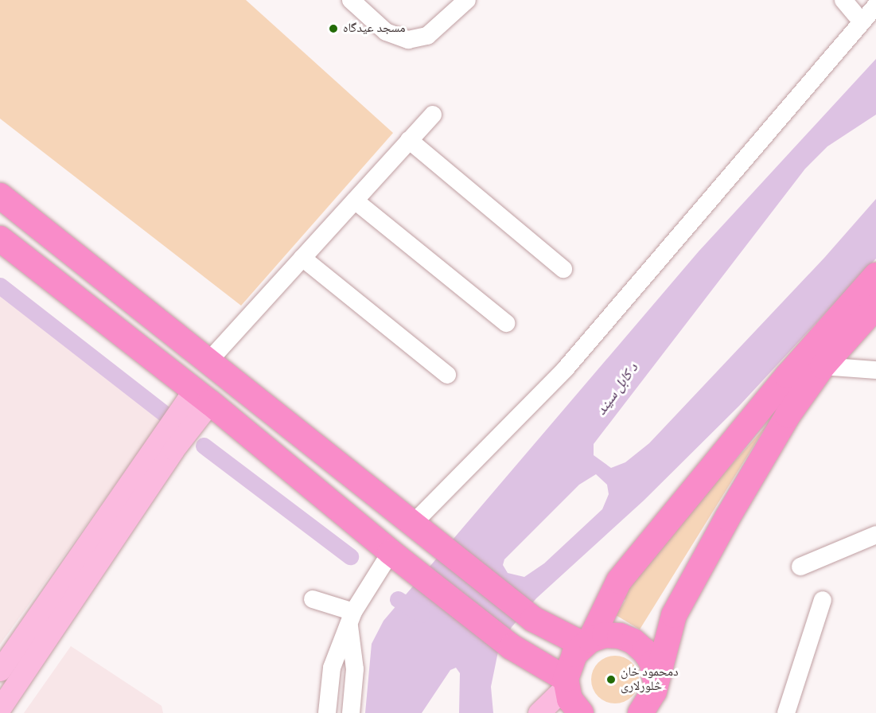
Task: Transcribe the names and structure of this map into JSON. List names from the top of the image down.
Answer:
{
  "water": ["د کابل سيند"],
  "places": ["مسجد عیدگاه", "دمحمود خان څلورلاری"]
}
